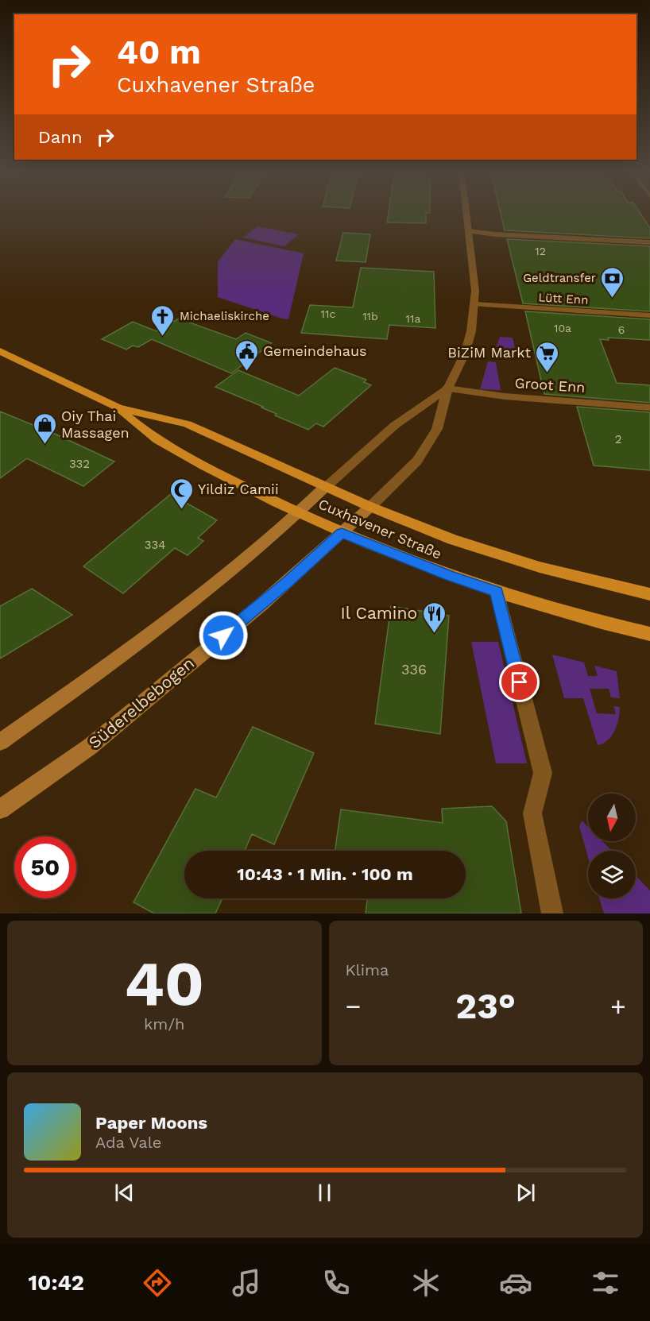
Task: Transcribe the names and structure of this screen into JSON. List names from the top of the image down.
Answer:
{
  "streets": {
    "main road": ["Cuxhavener Straße", "Süderelbebogen"],
    "street": ["Lütt Enn", "Groot Enn"]
  },
  "crossings": [
    ["Cuxhavener Straße", "Süderelbebogen"]
  ],
  "places": {
    "bank": ["Geldtransfer"],
    "church": ["Michaeliskirche"],
    "public building": ["Gemeindehaus"],
    "supermarket": ["BiZiM Markt"],
    "shop": ["Oiy Thai Massagen"],
    "mosque": ["Yildiz Camii"],
    "restaurant": ["Il Camino"]
  },
  "house_numbers": [
    "12",
    "11c",
    "11b",
    "11a",
    "10a",
    "6",
    "2",
    "332",
    "334",
    "336"
  ],
  "north": "bottom",
  "page": {
    "turn": ["40 m", "Cuxhavener Straße"],
    "then": "Dann",
    "limit": "50",
    "trip": "10:43 · 1 Min. · 100 m",
    "tile": [
      ["40", "km/h"],
      "Klima"
    ],
    "heat": ["−", "23°", "+"],
    "song": ["Paper Moons", "Ada Vale"],
    "tabs": "10:42"
  }
}
